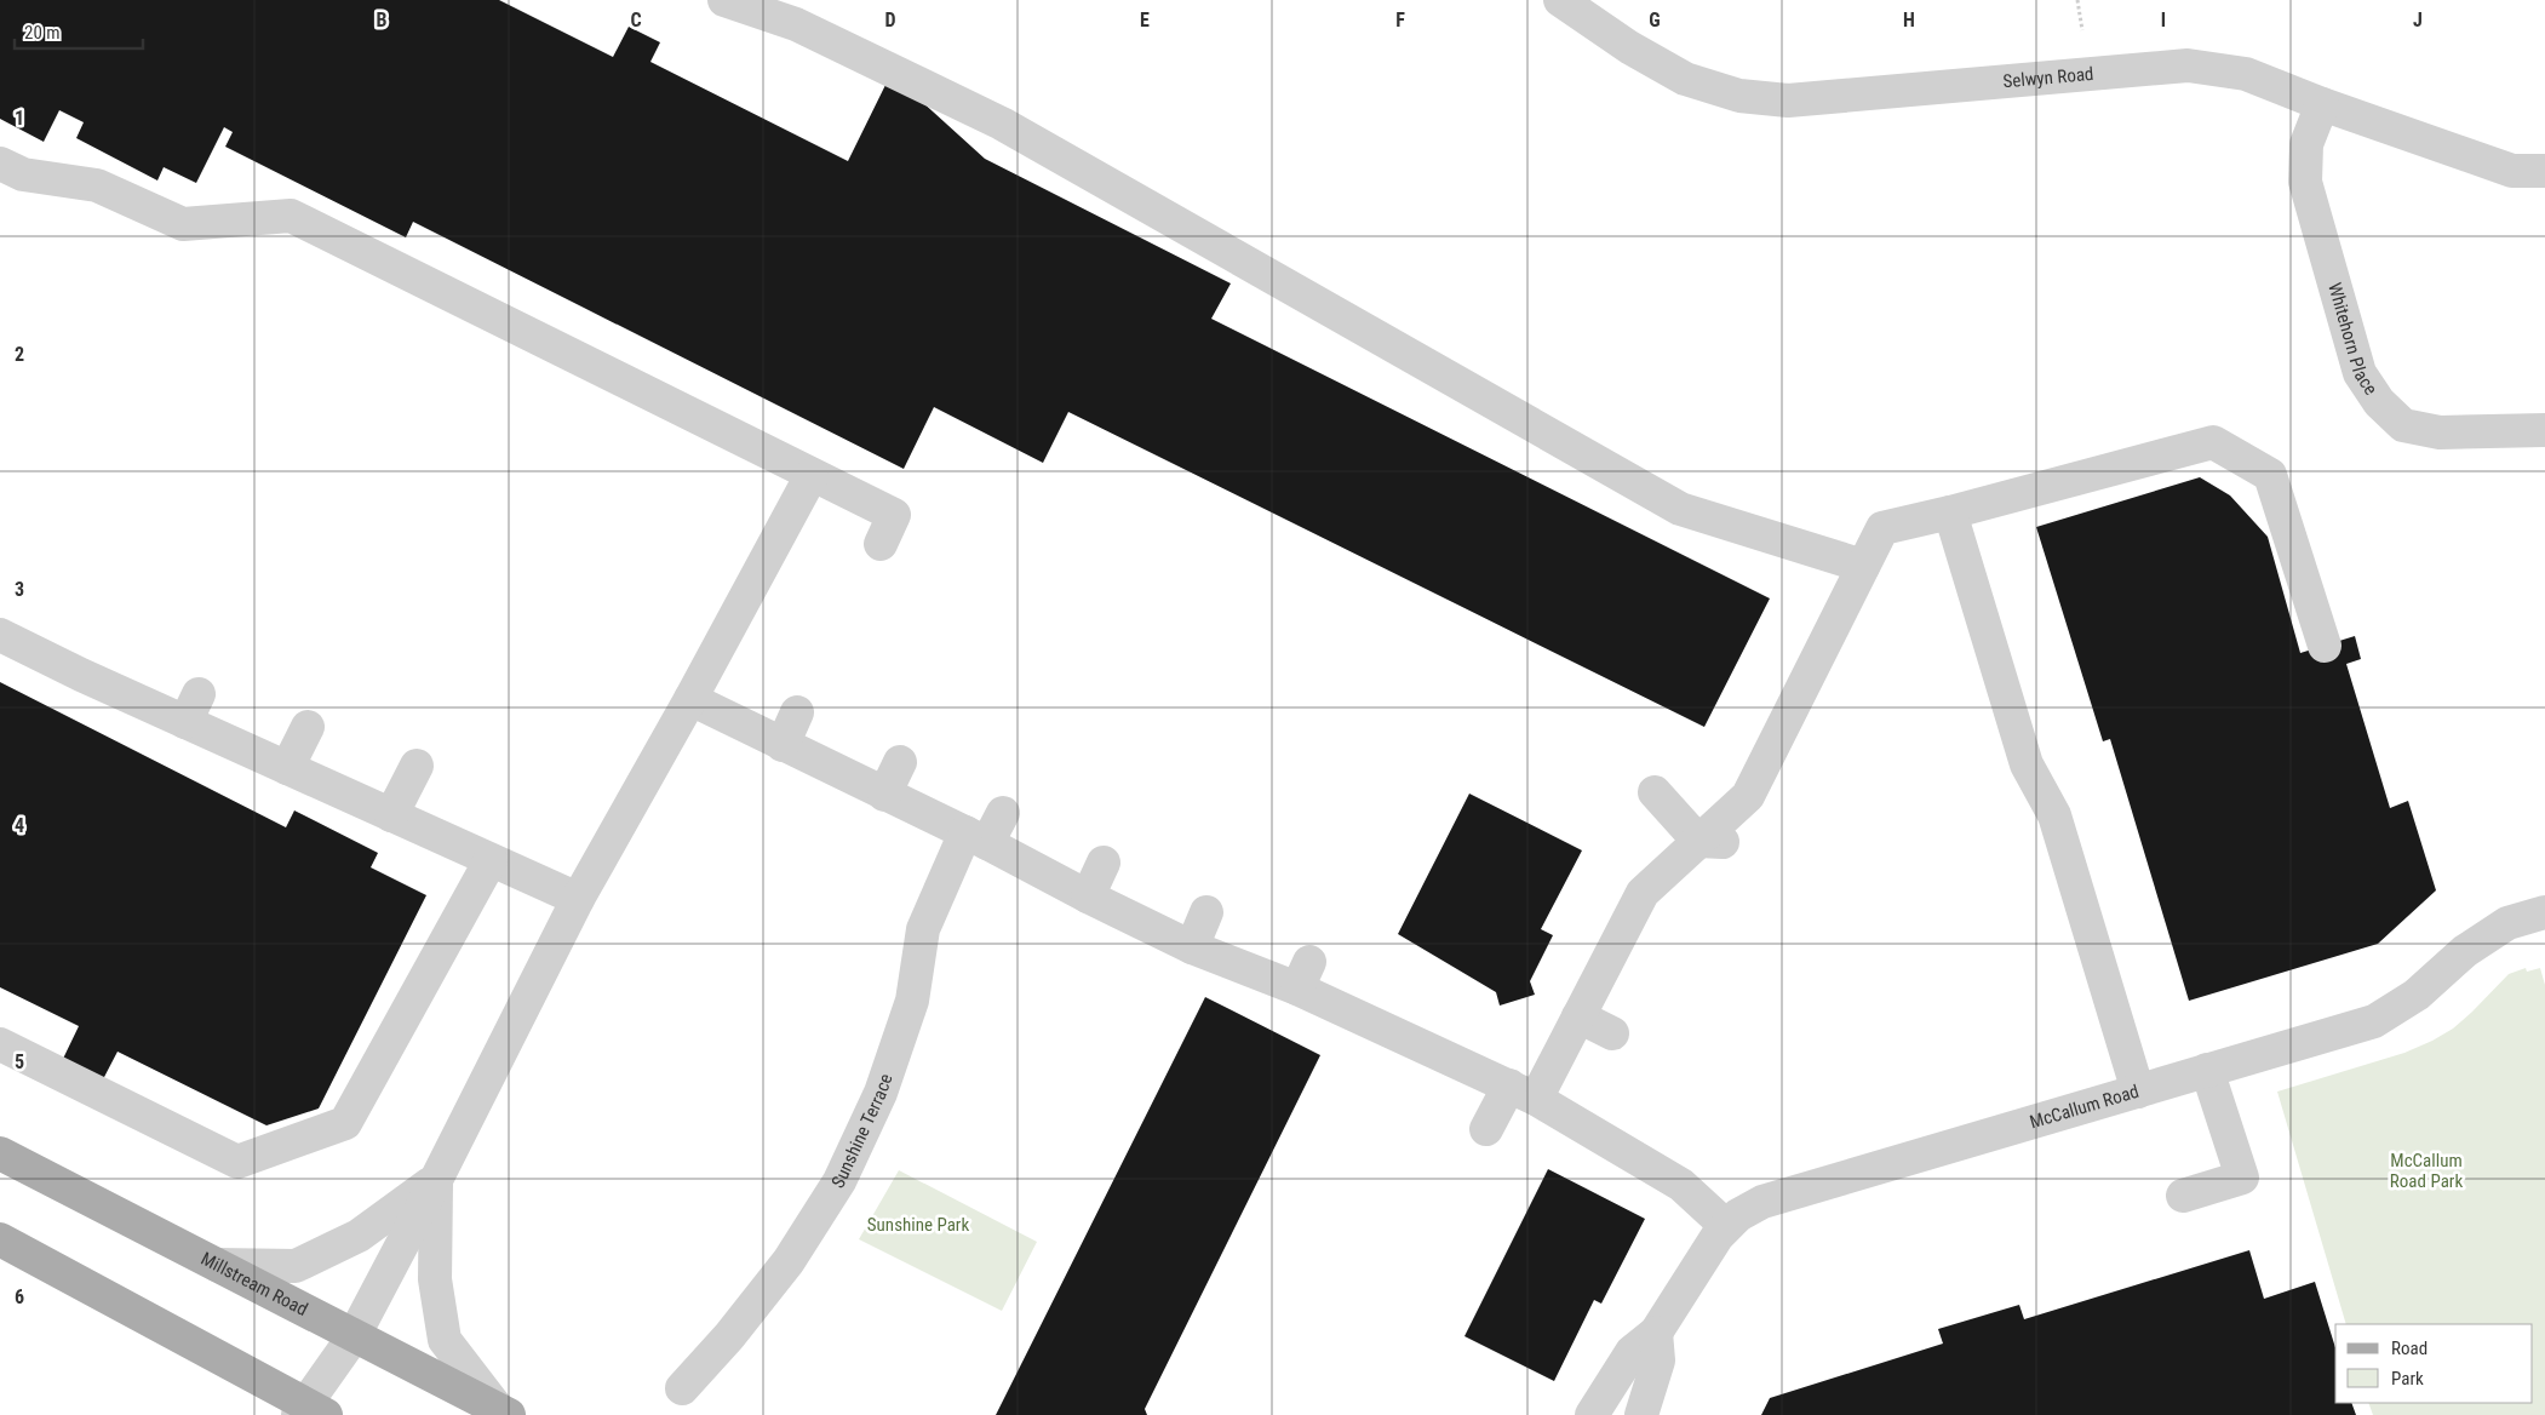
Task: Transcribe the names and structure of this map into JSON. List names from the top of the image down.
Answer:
{
  "streets": {
    "main road": ["Millstream Road"],
    "street": [
      "Selwyn Road",
      "Whitehorn Place",
      "McCallum Road",
      "Sunshine Terrace"
    ]
  },
  "crossings": [
    ["Selwyn Road", "Whitehorn Place"]
  ],
  "parks": ["McCallum Road Park", "Sunshine Park"],
  "legend": ["Road", "Park"],
  "scale_bar": "20 m",
  "grid": {
    "columns": [
      "B",
      "C",
      "D",
      "E",
      "F",
      "G",
      "H",
      "I",
      "J"
    ],
    "rows": [
      "1",
      "2",
      "3",
      "4",
      "5",
      "6"
    ]
  }
}
